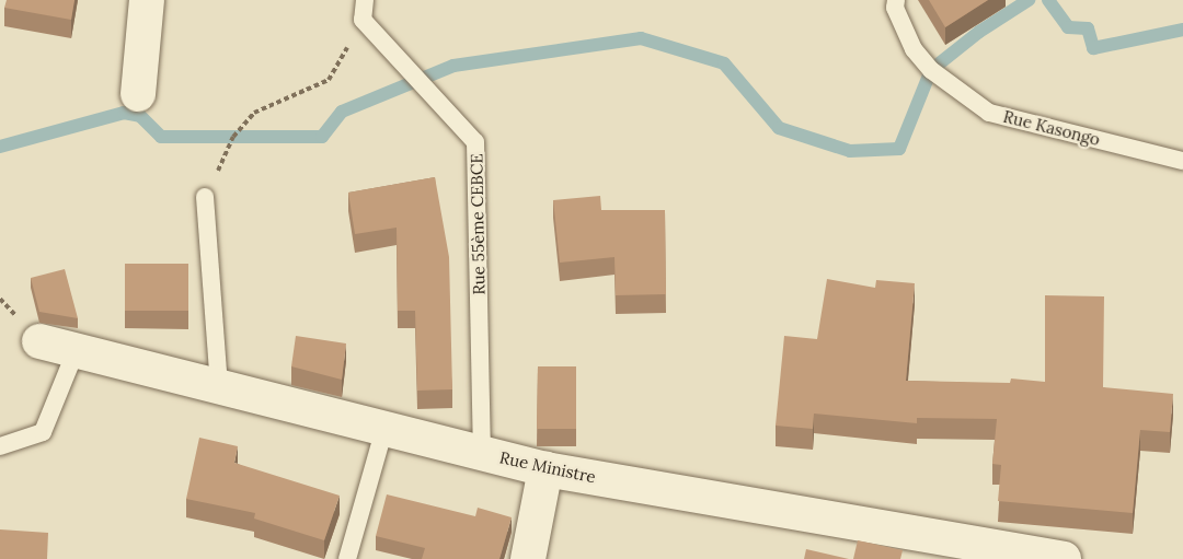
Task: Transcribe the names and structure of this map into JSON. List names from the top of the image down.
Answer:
{
  "streets": {
    "street": ["Rue Ministre"],
    "lane": ["Rue Kasongo", "Rue 55ème CEBCE"]
  },
  "crossings": [
    ["Rue 55ème CEBCE", "Rue Ministre"]
  ]
}
